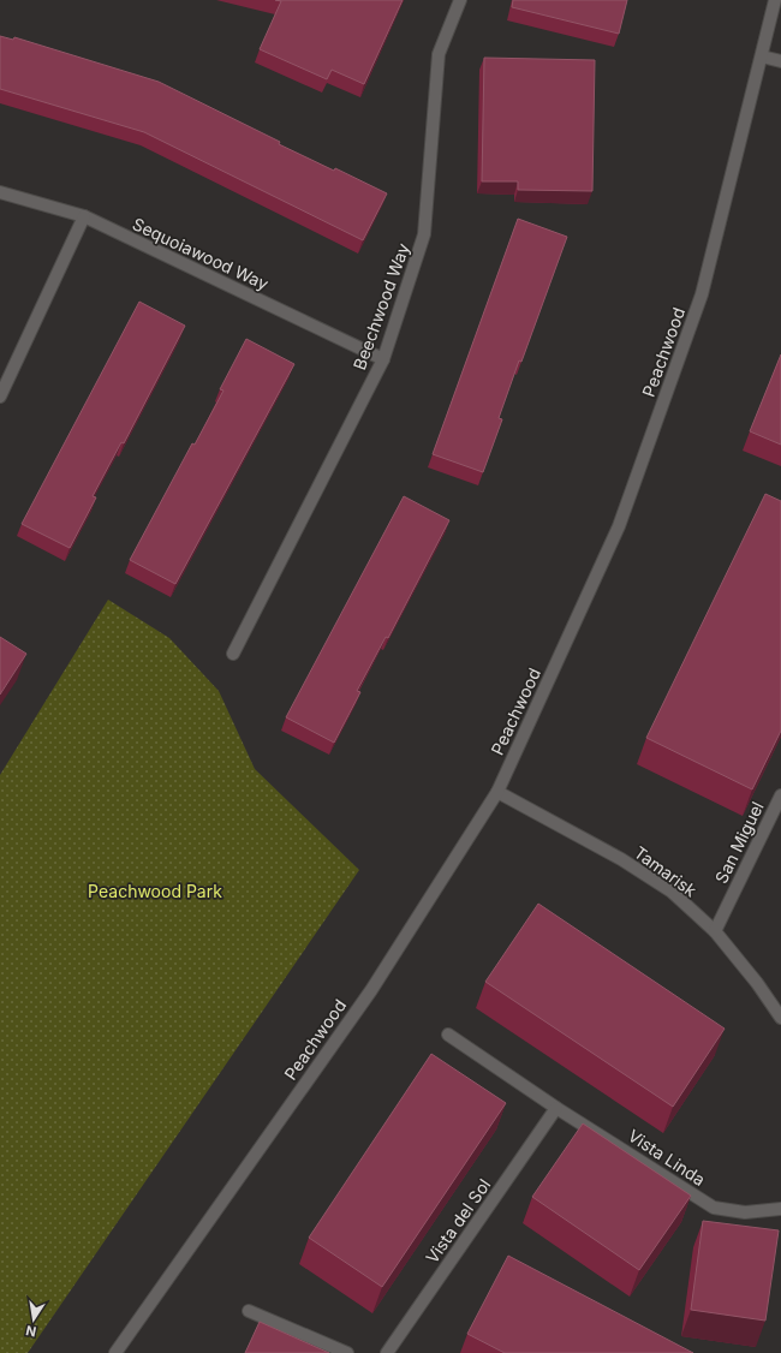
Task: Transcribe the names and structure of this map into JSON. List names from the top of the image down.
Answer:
{
  "streets": {
    "street": [
      "Sequoiawood Way",
      "Beechwood Way",
      "Peachwood",
      "San Miguel",
      "Tamarisk",
      "Vista Linda",
      "Vista del Sol"
    ]
  },
  "crossings": [
    ["Sequoiawood Way", "Beechwood Way"],
    ["Peachwood", "Tamarisk"],
    ["San Miguel", "Tamarisk"],
    ["Vista Linda", "Vista del Sol"]
  ],
  "parks": ["Peachwood Park"],
  "north": "bottom"
}
